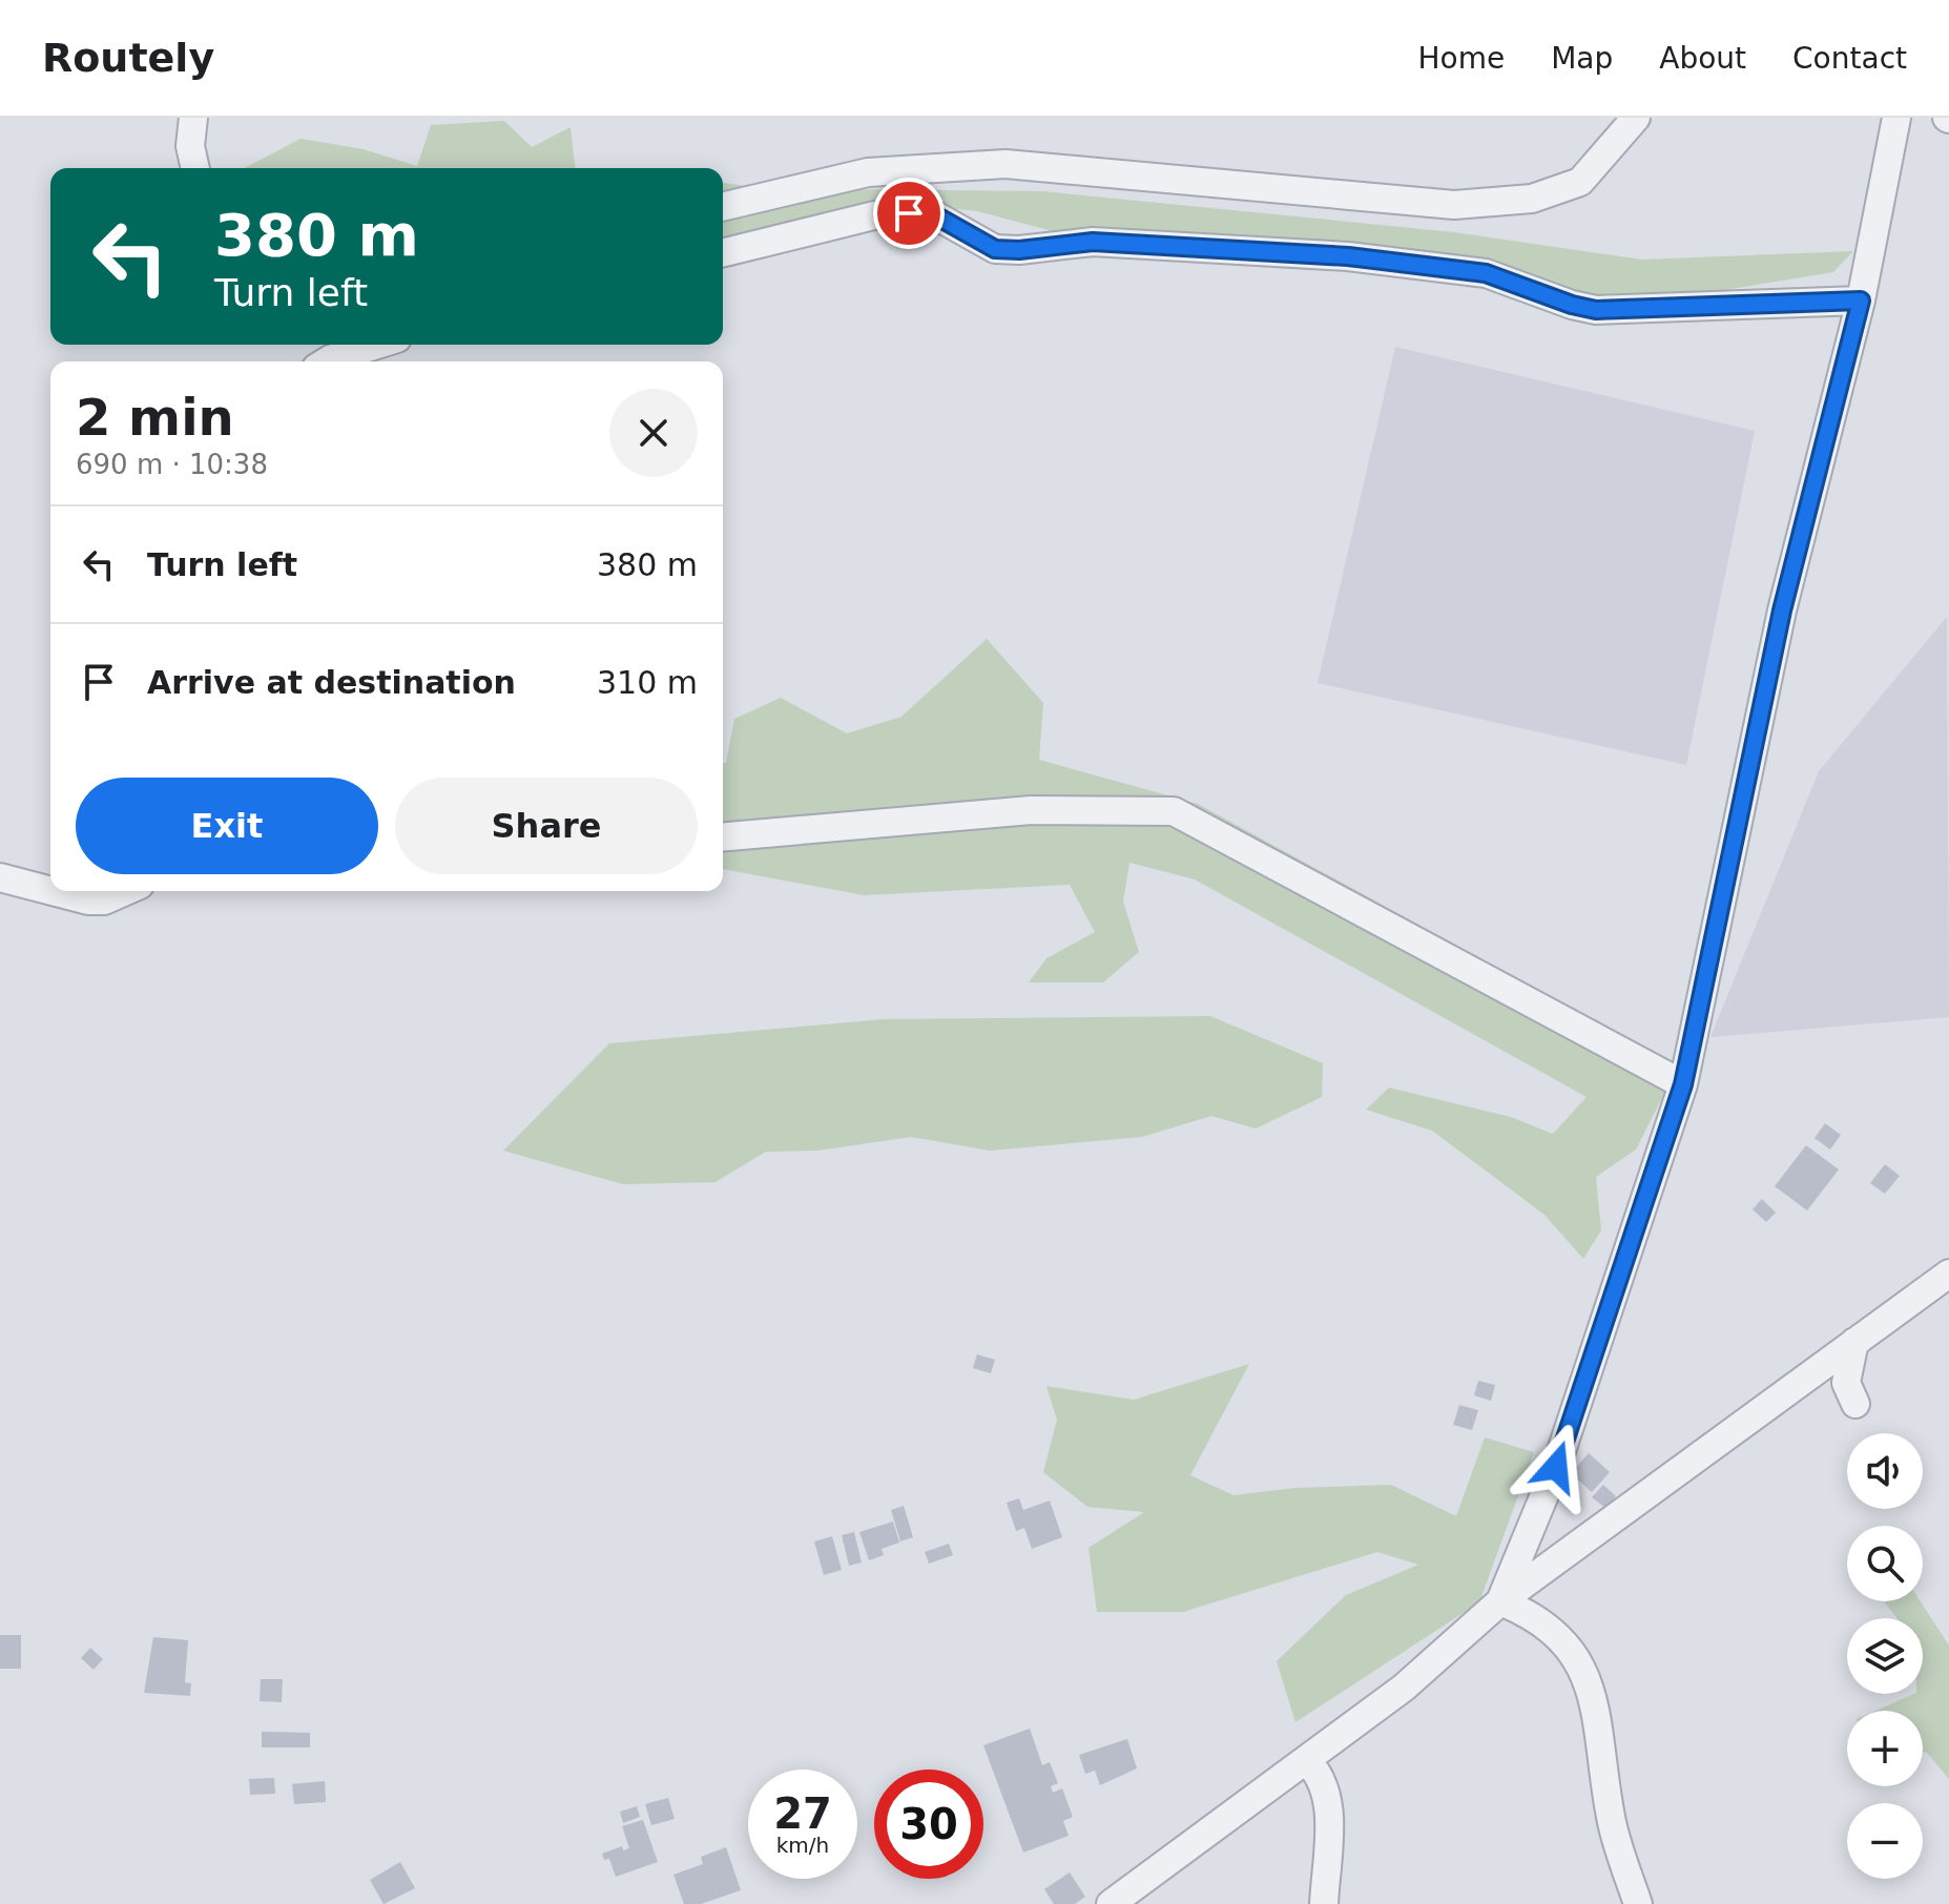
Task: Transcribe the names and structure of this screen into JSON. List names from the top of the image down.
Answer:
{
  "page": {
    "header": "Routely",
    "nav": [
      "Home",
      "Map",
      "About",
      "Contact"
    ],
    "turn": ["380 m", "Turn left"],
    "heading": ["2 min", "690 m · 10:38"],
    "list": [
      {
        "name": "Turn left",
        "value": "380 m"
      },
      {
        "name": "Arrive at destination",
        "value": "310 m"
      }
    ],
    "buttons": ["Exit", "Share"],
    "map_buttons": ["+", "−"],
    "speed": "27 km/h",
    "limit": "30"
  }
}
